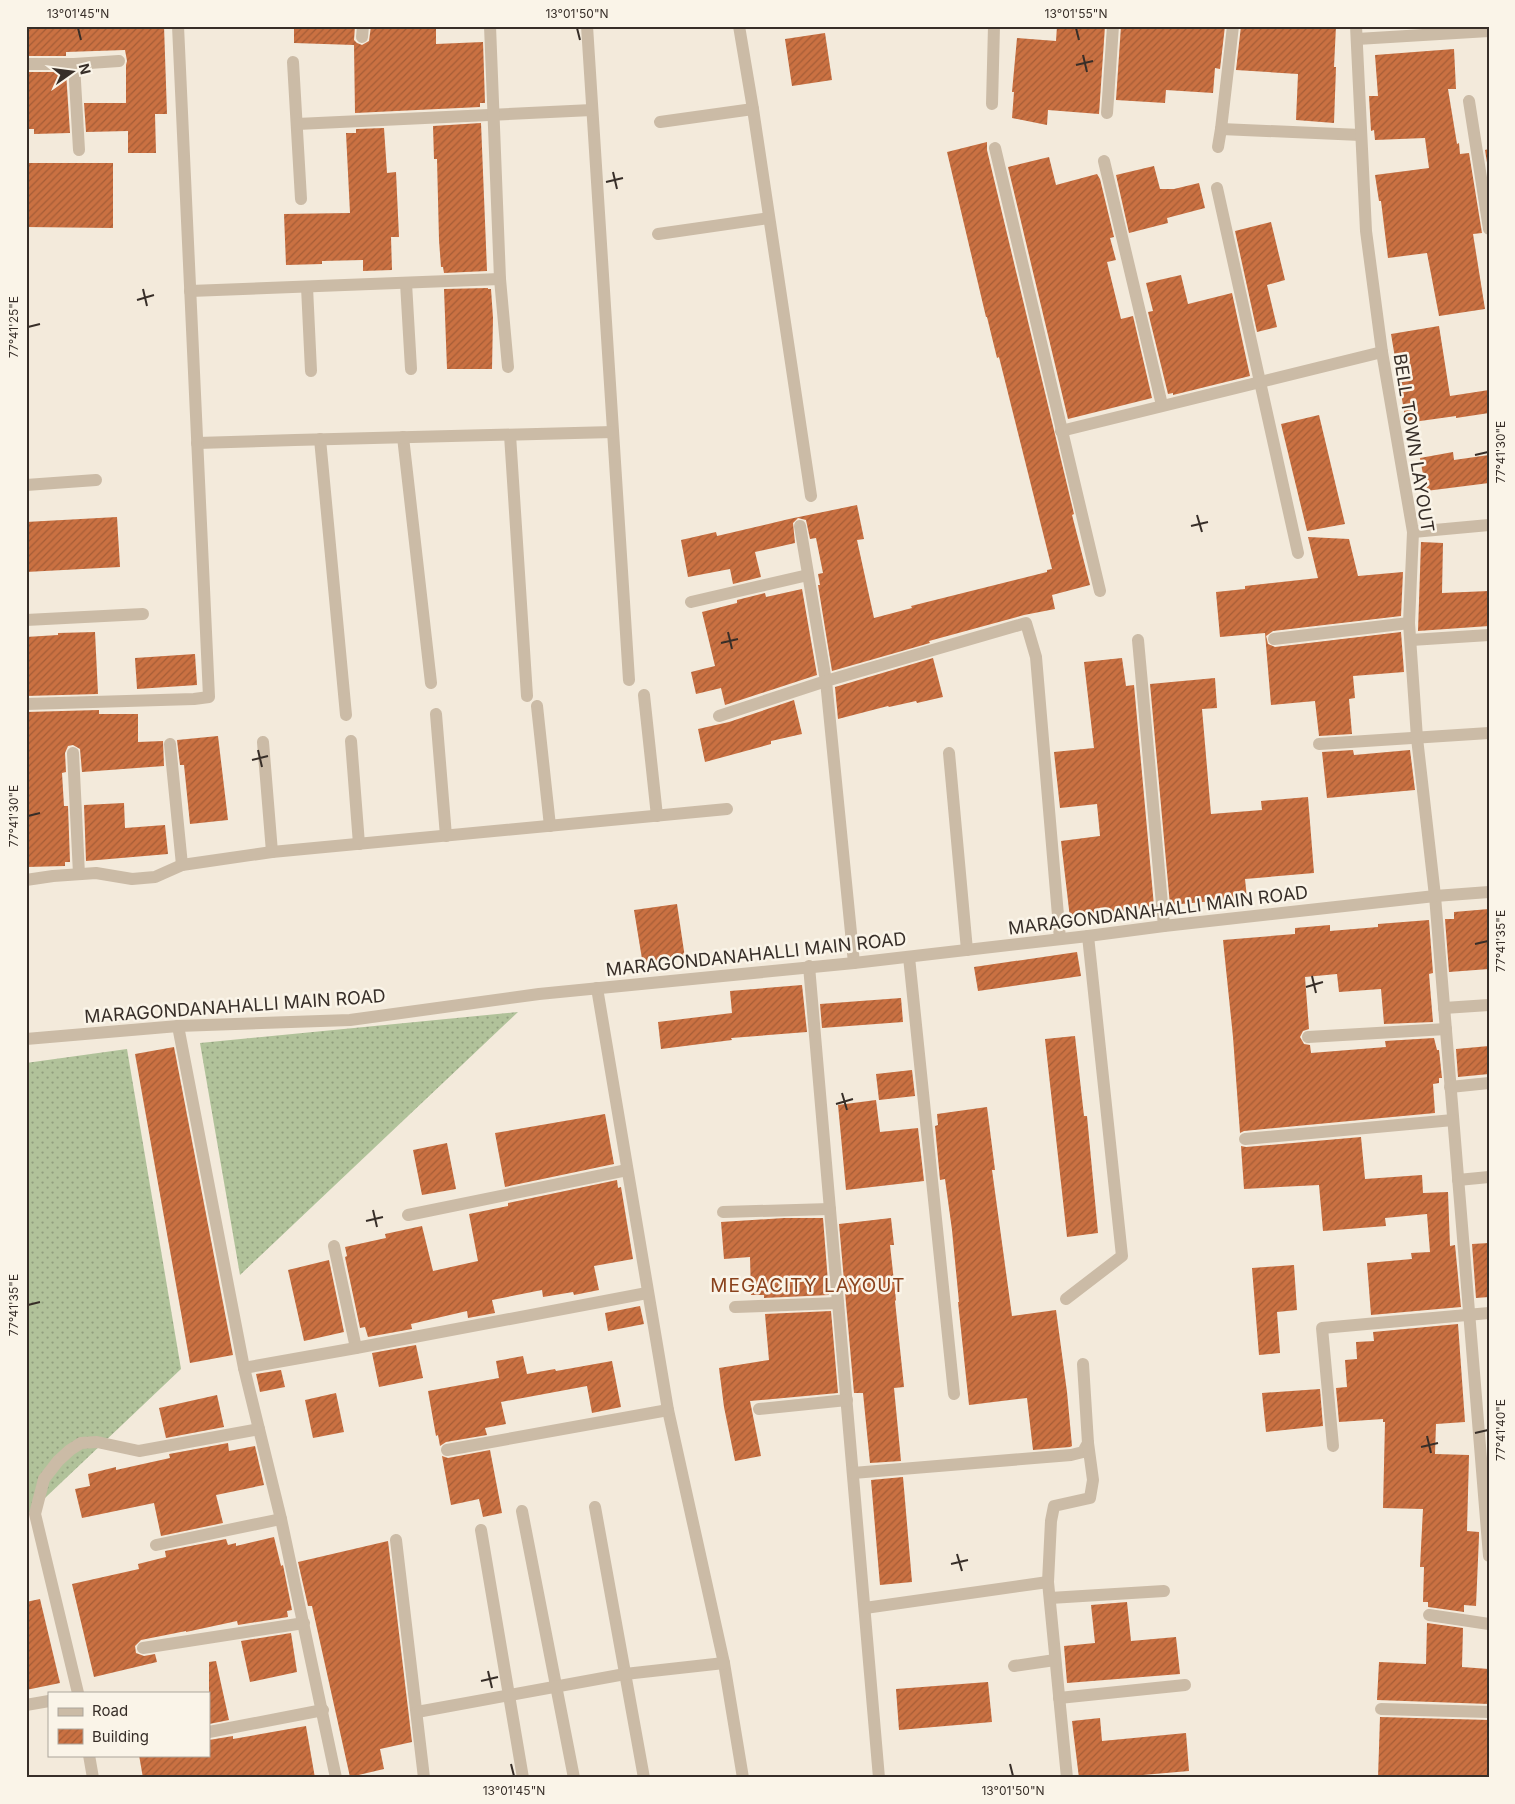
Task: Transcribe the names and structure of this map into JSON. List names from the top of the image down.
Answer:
{
  "streets": {
    "street": ["BELL TOWN LAYOUT", "MARAGONDANAHALLI MAIN ROAD"]
  },
  "crossings": [
    ["BELL TOWN LAYOUT", "MARAGONDANAHALLI MAIN ROAD"]
  ],
  "districts": ["MEGACITY LAYOUT"],
  "legend": ["Road", "Building"],
  "north": "right",
  "coordinates": [
    "13°01'45\"N",
    "13°01'50\"N",
    "13°01'55\"N",
    "77°41'25\"E",
    "77°41'30\"E",
    "77°41'35\"E",
    "77°41'40\"E"
  ]
}
